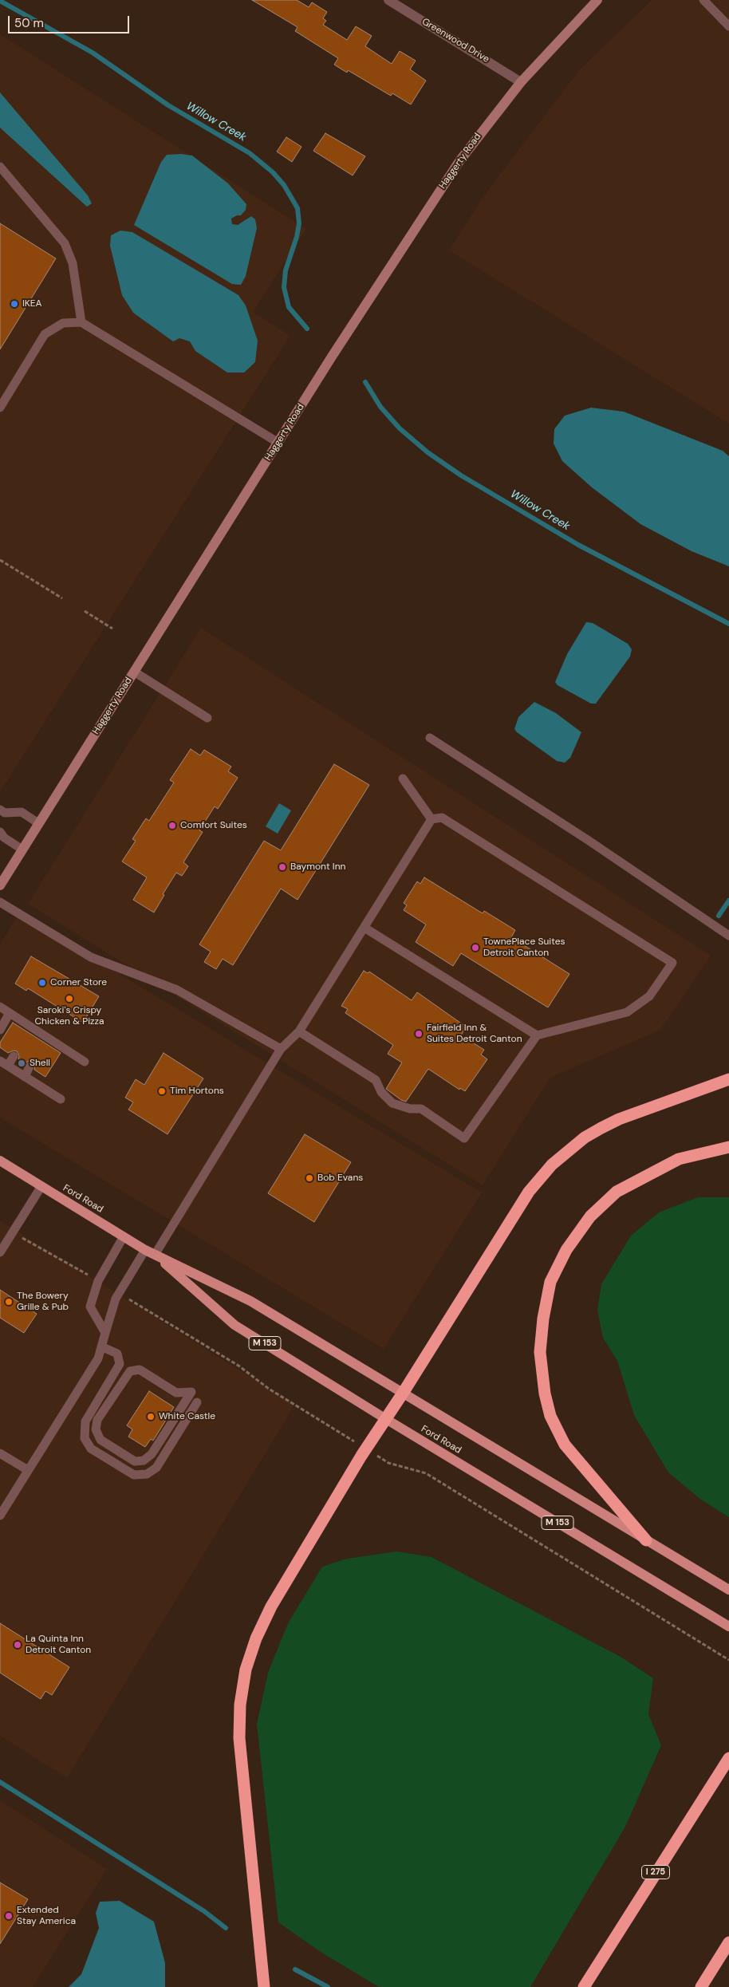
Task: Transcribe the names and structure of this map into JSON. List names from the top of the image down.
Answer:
{
  "streets": {
    "highway": ["I 275"],
    "main road": ["Haggerty Road", "Ford Road", "M 153"],
    "street": ["Greenwood Drive"]
  },
  "crossings": [
    ["Greenwood Drive", "Haggerty Road"]
  ],
  "water": ["Willow Creek"],
  "places": [
    "IKEA",
    "Comfort Suites",
    "Baymont Inn",
    "TownePlace Suites Detroit Canton",
    "Corner Store",
    "Saroki's Crispy Chicken & Pizza",
    "Fairfield Inn & Suites Detroit Canton",
    "Shell",
    "Tim Hortons",
    "Bob Evans",
    "The Bowery Grille & Pub",
    "White Castle",
    "La Quinta Inn Detroit Canton",
    "Extended Stay America"
  ],
  "scale_bar": "50 m"
}
